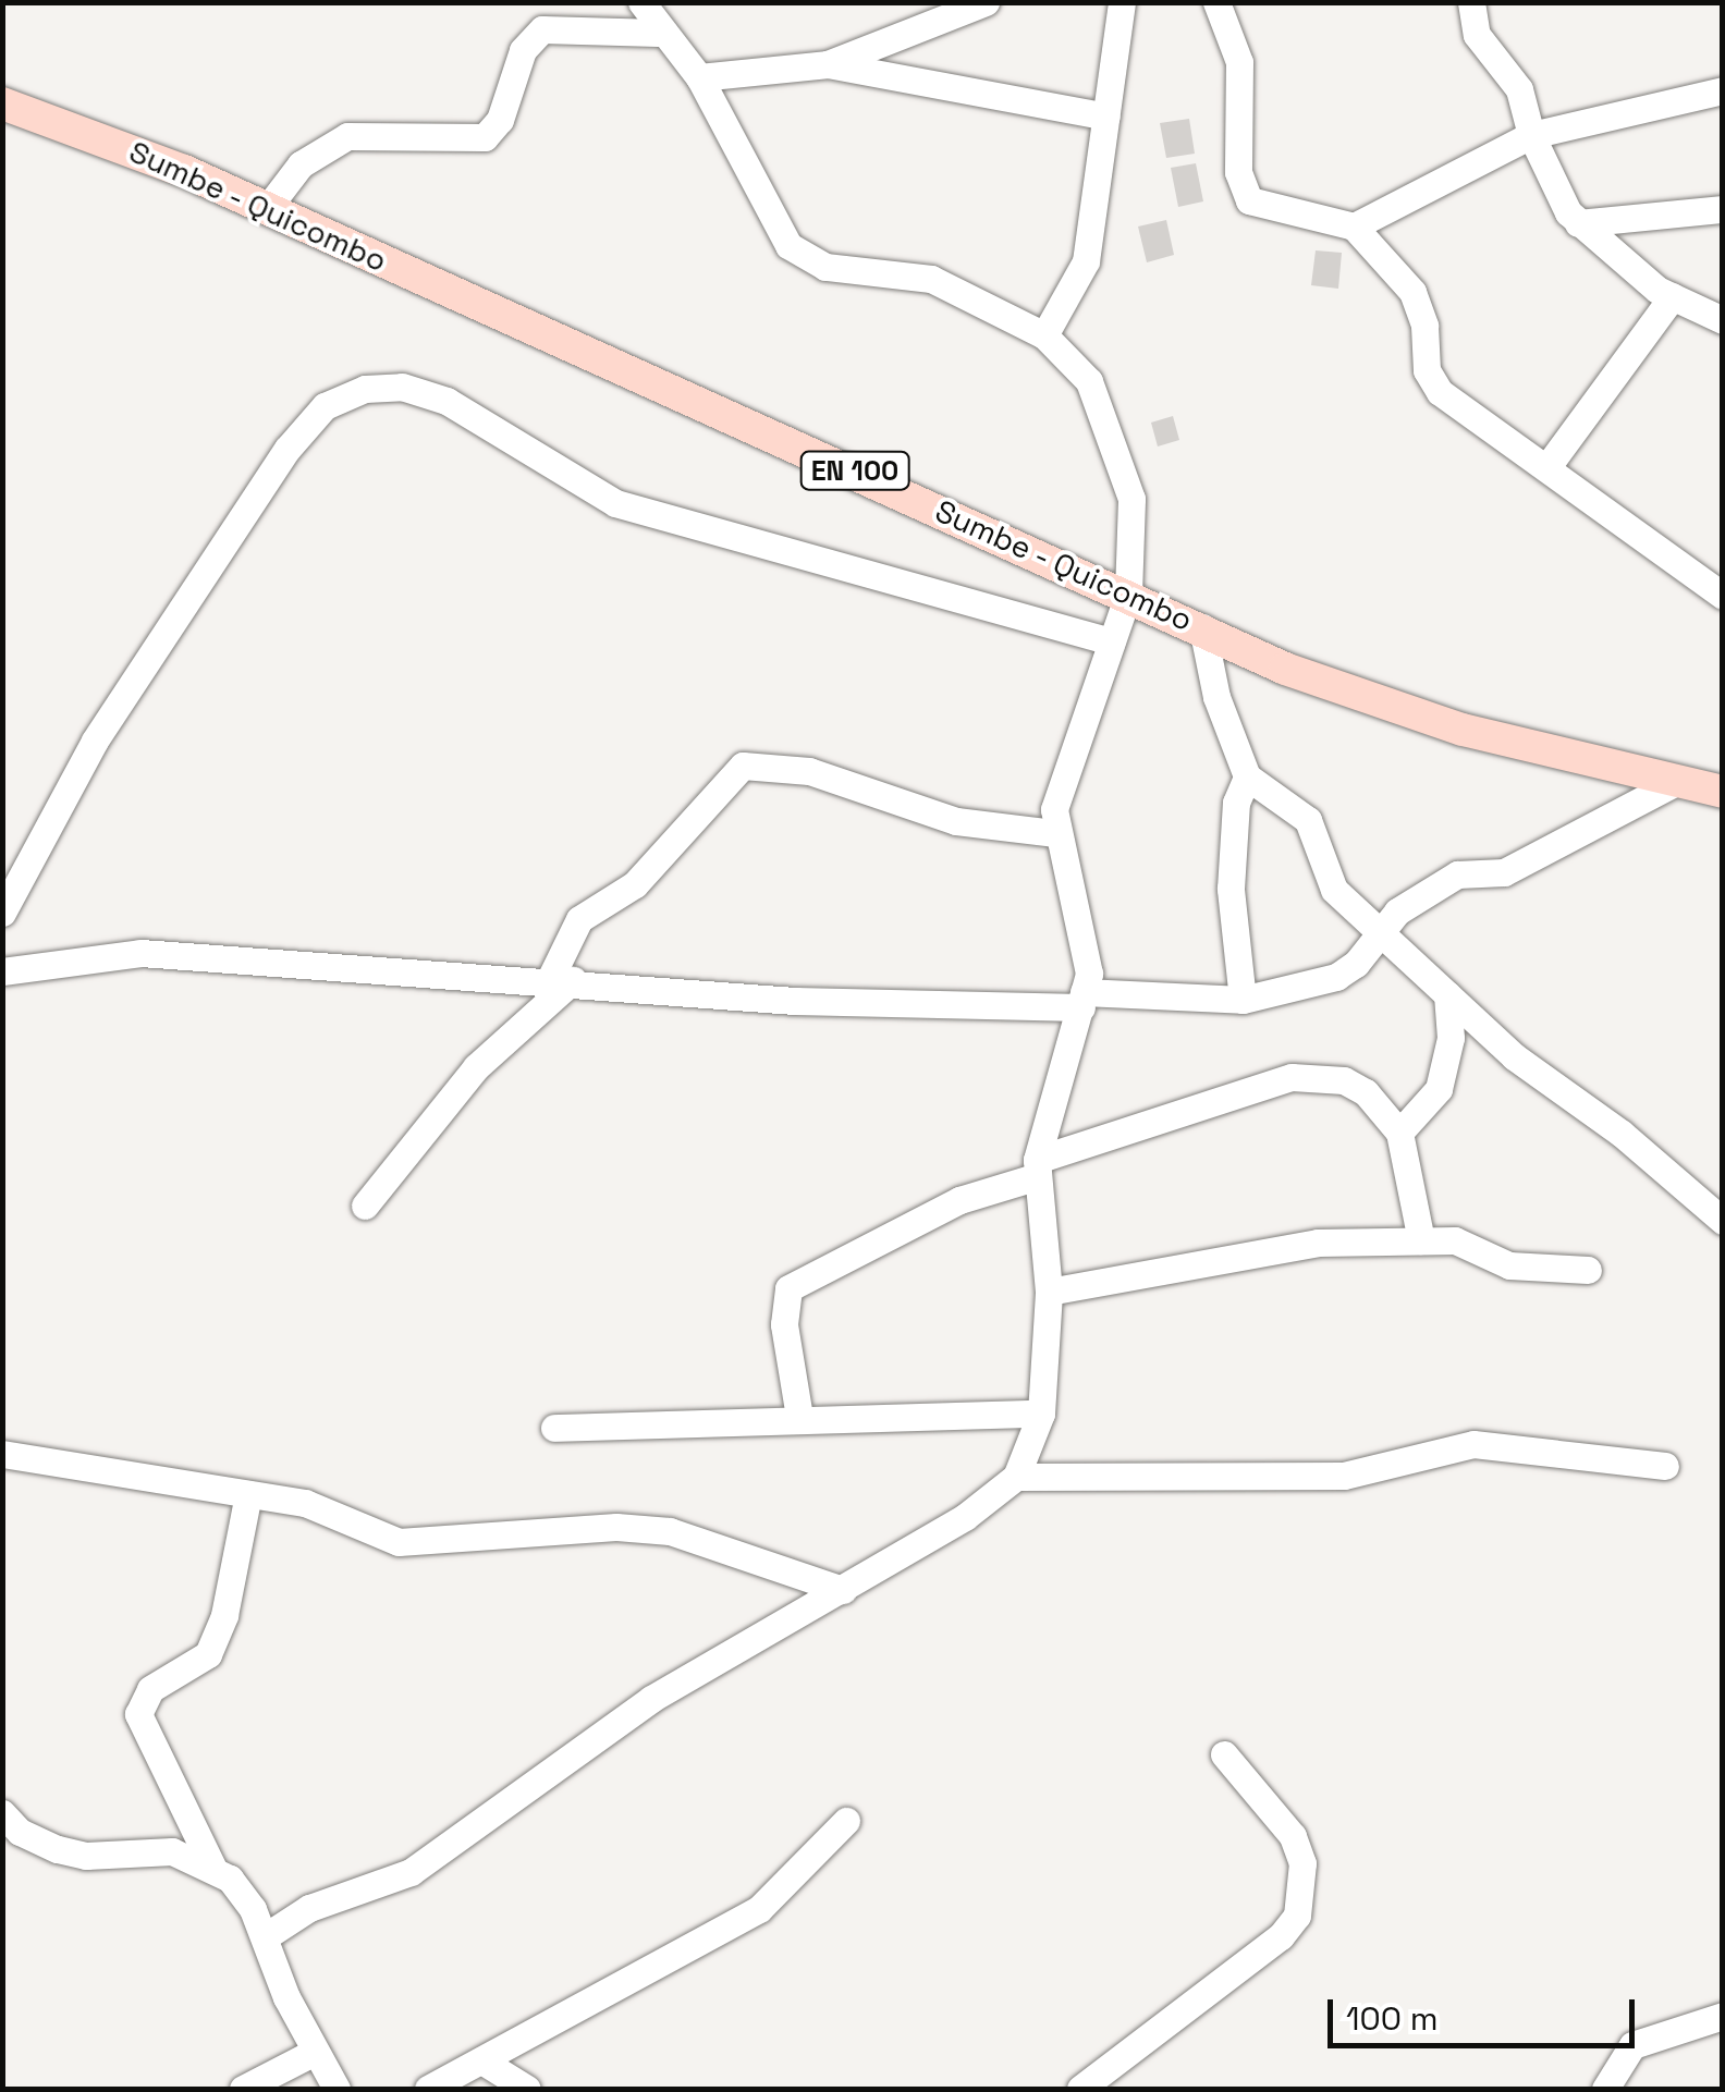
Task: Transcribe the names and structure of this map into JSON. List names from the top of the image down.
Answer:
{
  "streets": {
    "main road": ["Sumbe - Quicombo", "EN 100"]
  },
  "scale_bar": "100 m"
}
